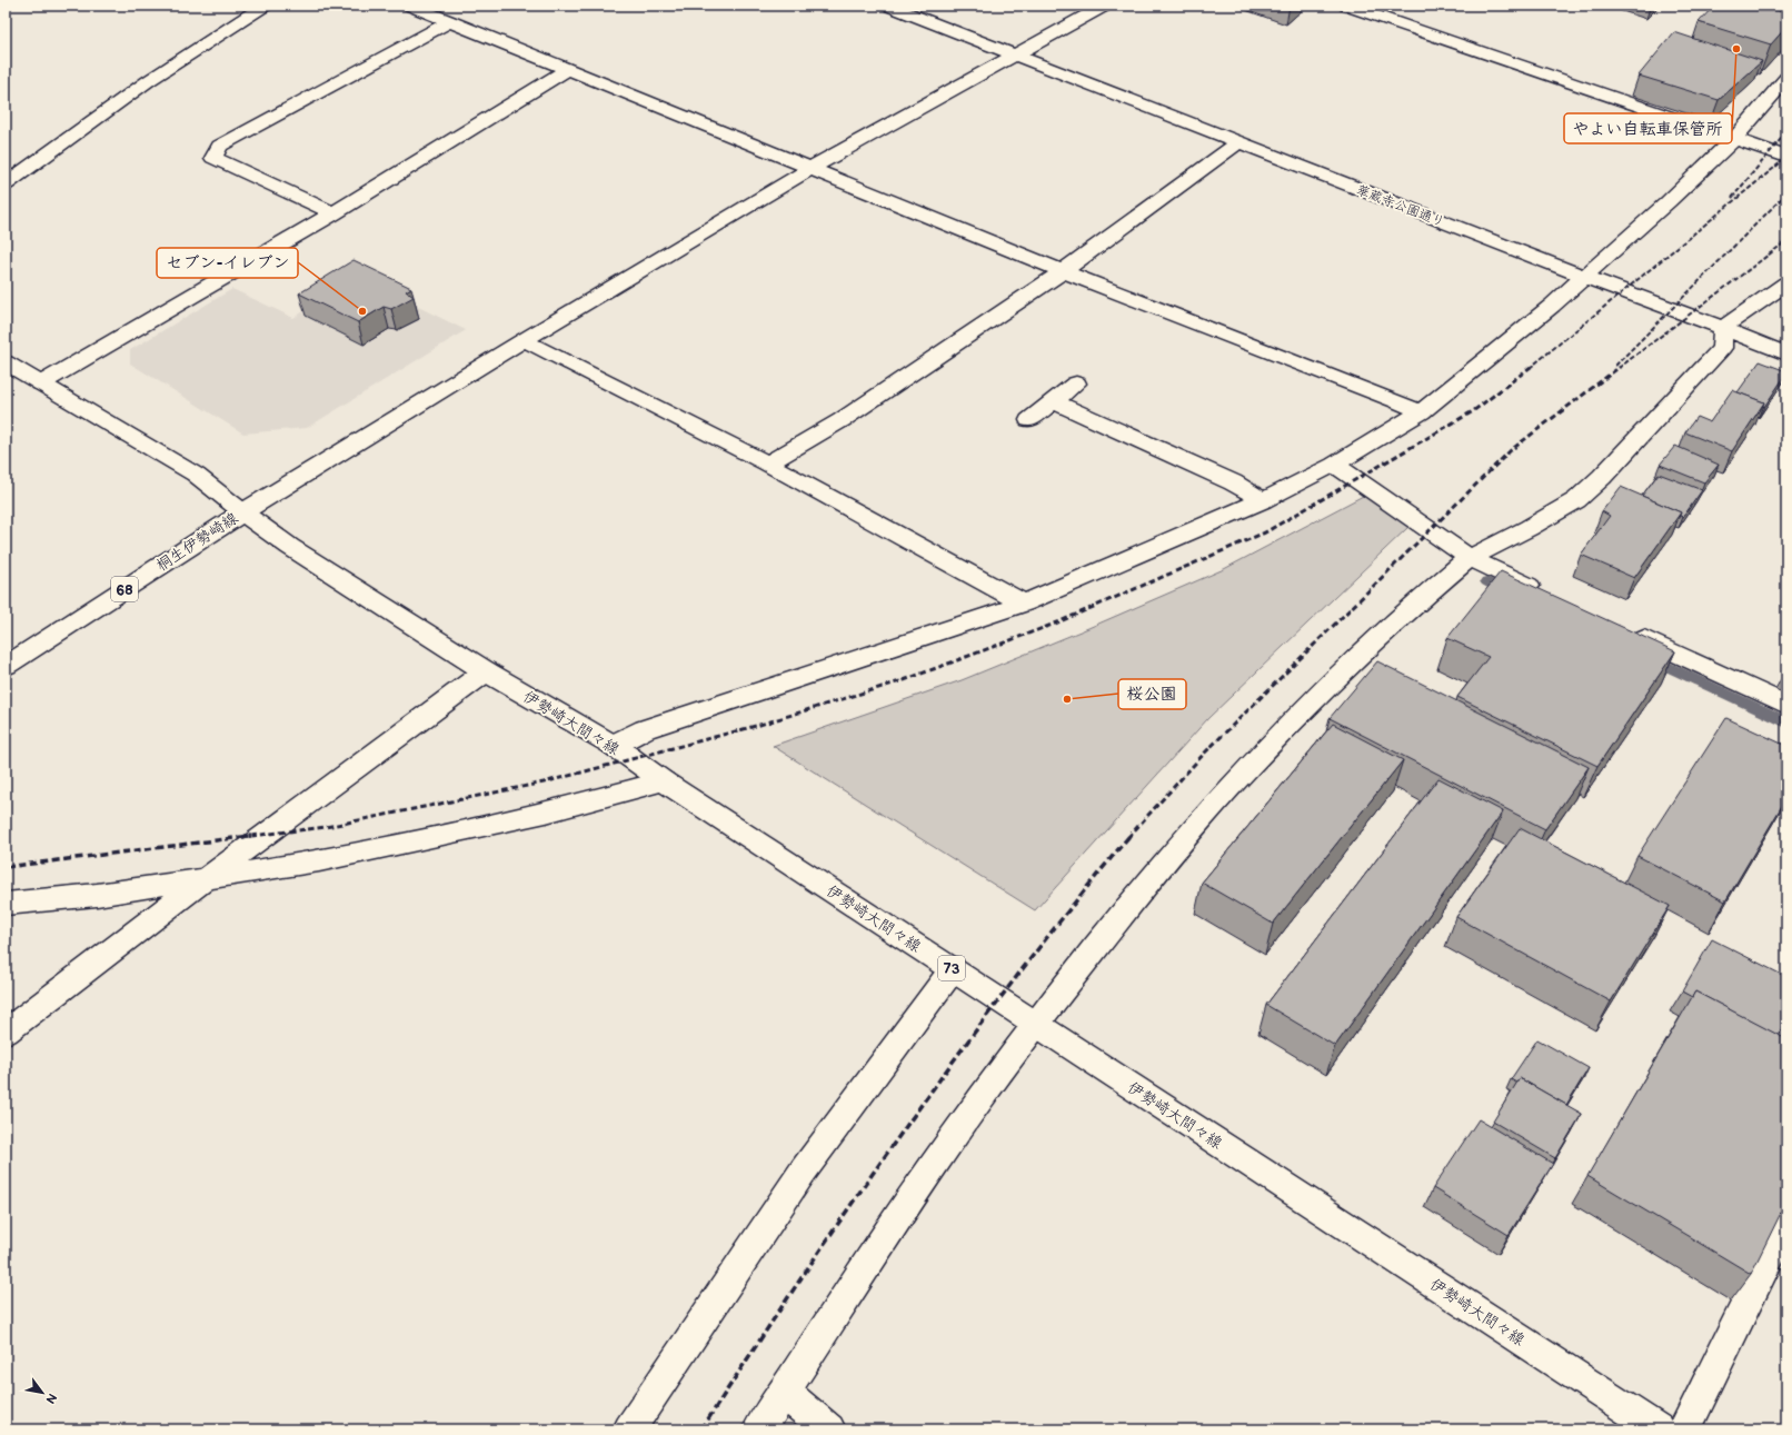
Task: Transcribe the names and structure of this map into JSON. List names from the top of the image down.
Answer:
{
  "streets": {
    "street": [
      "華蔵寺公園通り",
      "桐生伊勢崎線",
      "68",
      "伊勢崎大間々線",
      "73"
    ]
  },
  "crossings": [
    ["桐生伊勢崎線", "伊勢崎大間々線"]
  ],
  "places": ["やよい自転車保管所", "セブン-イレブン", "桜公園"],
  "north": "bottom right"
}
